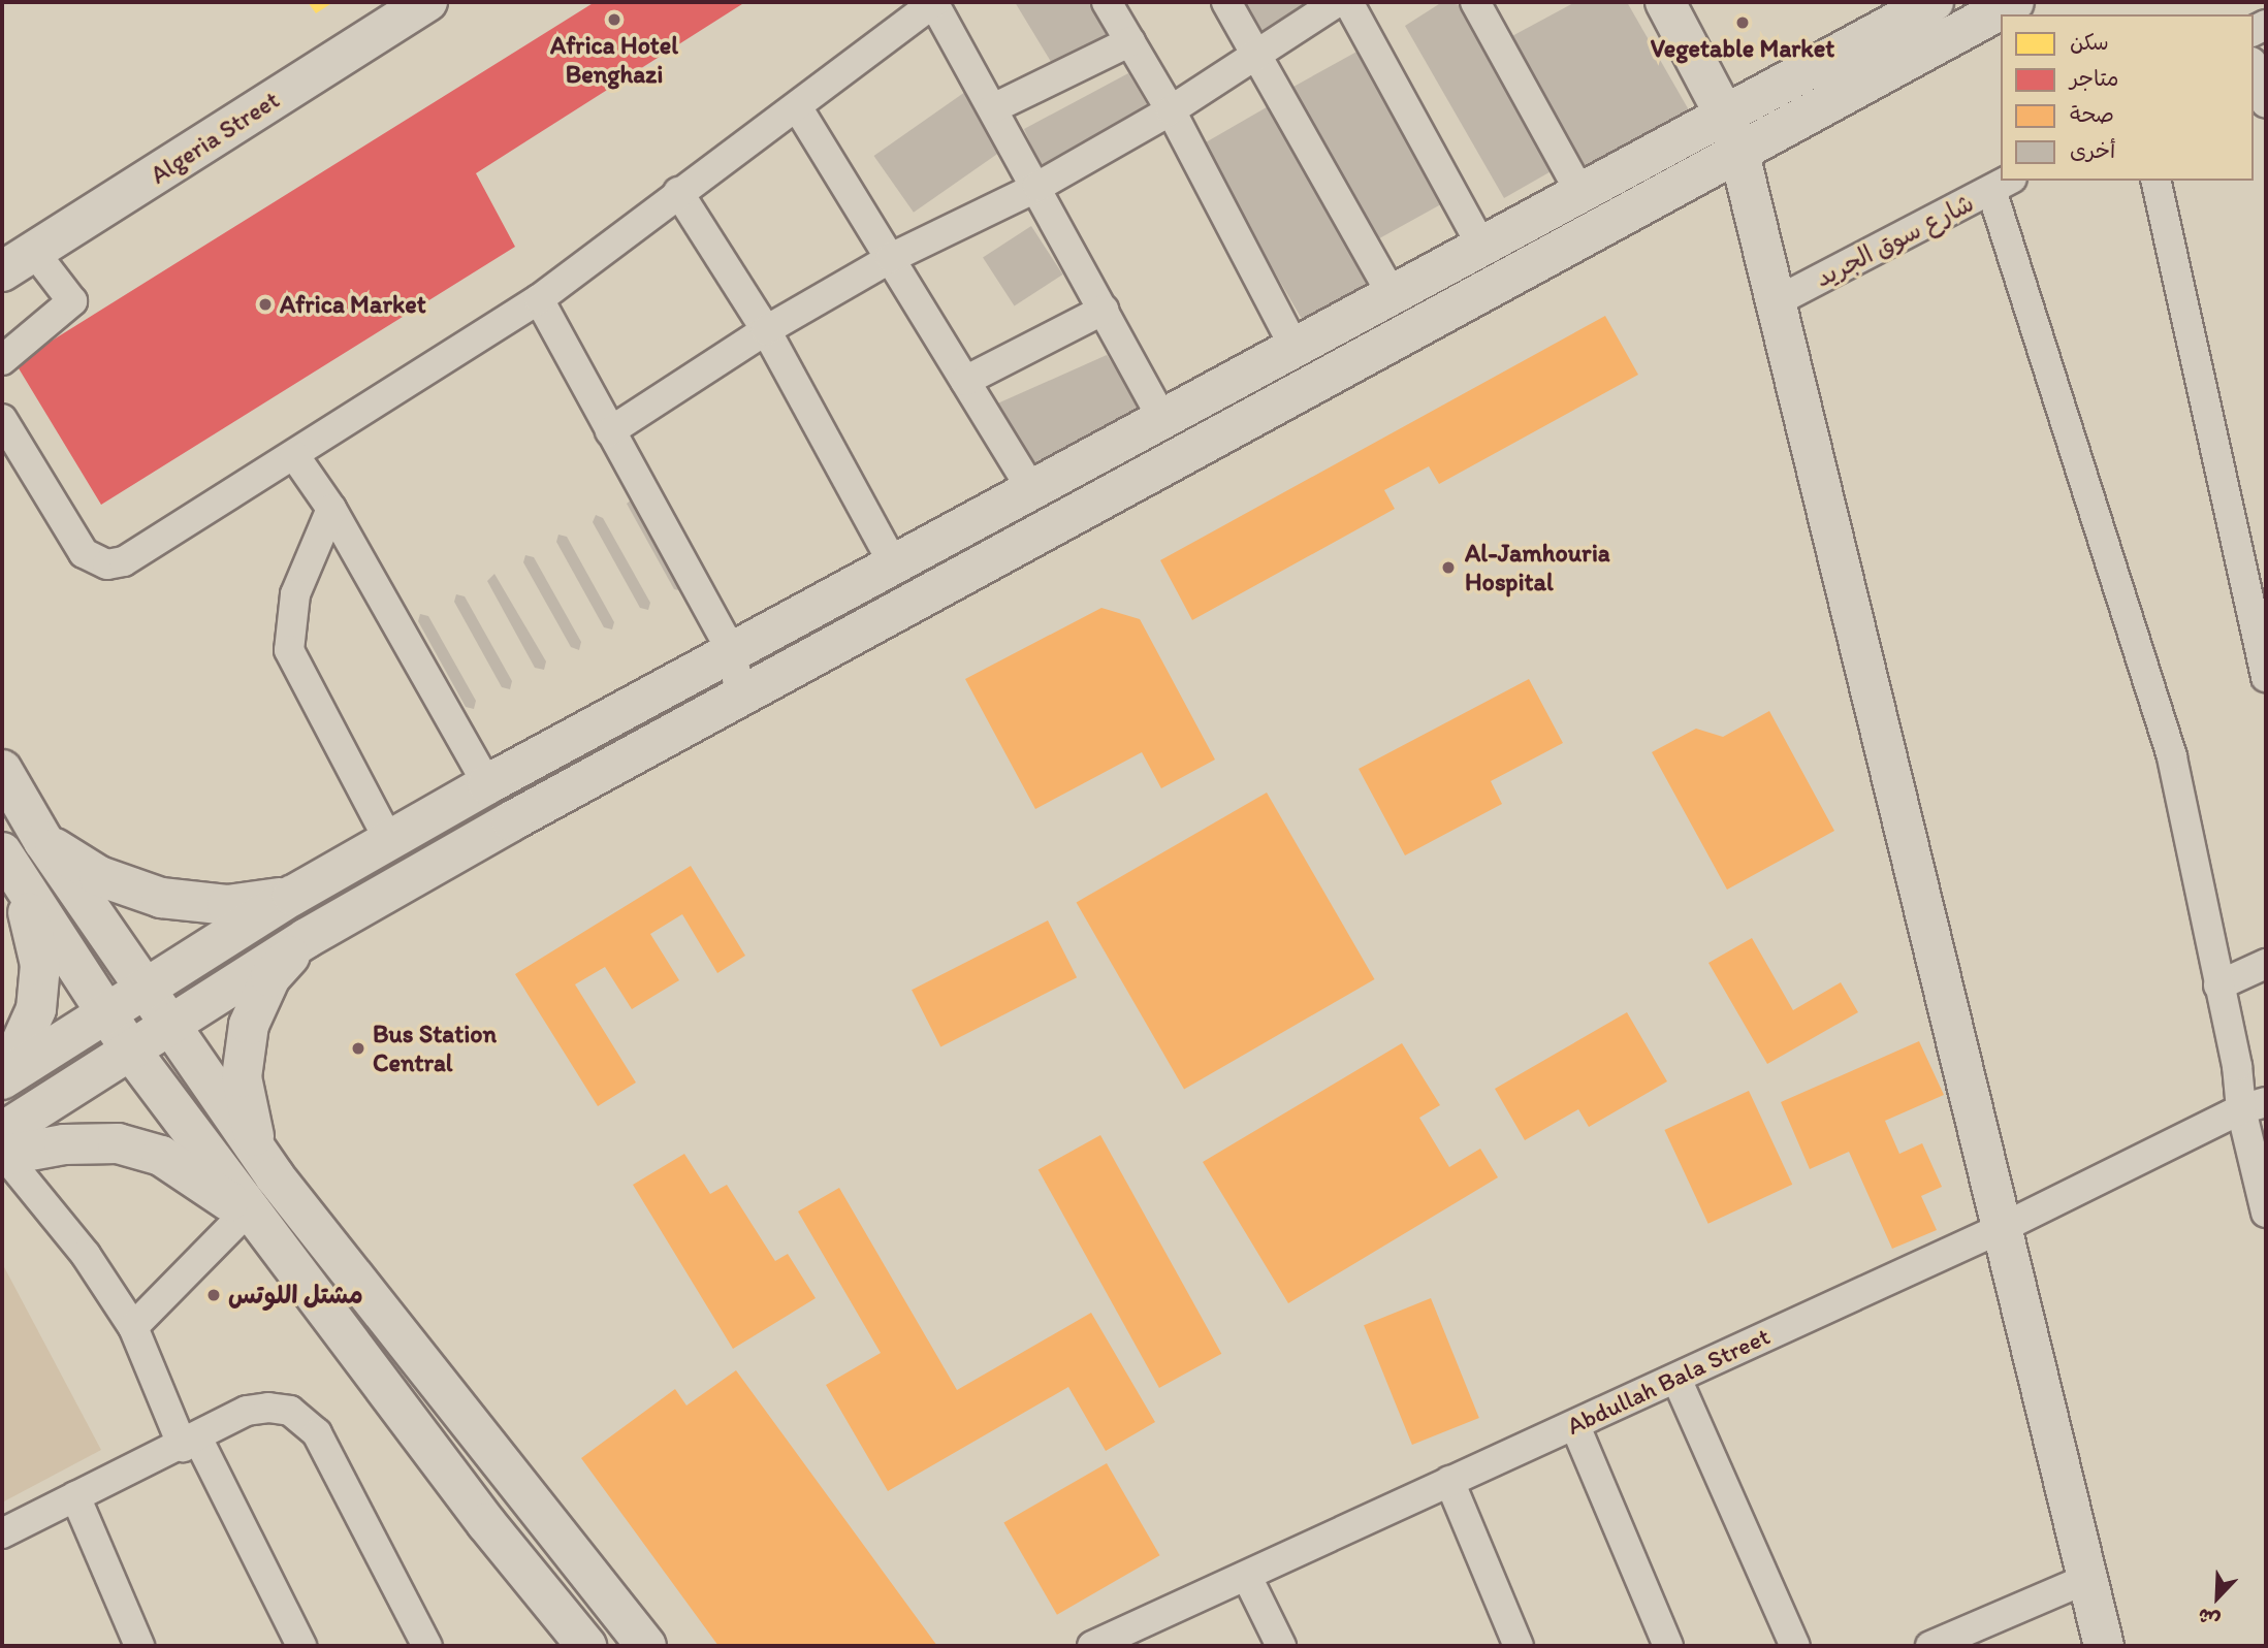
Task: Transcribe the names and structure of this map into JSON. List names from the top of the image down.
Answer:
{
  "streets": {
    "main road": ["Algeria Street"],
    "street": ["شارع سوق الجريد", "Abdullah Bala Street"]
  },
  "places": [
    "Africa Hotel Benghazi",
    "Vegetable Market",
    "Africa Market",
    "Al-Jamhouria Hospital",
    "Bus Station Central",
    "مشتل اللوتس"
  ],
  "legend": [
    "سكن",
    "متاجر",
    "صحة",
    "أخرى"
  ],
  "north": "bottom left"
}
